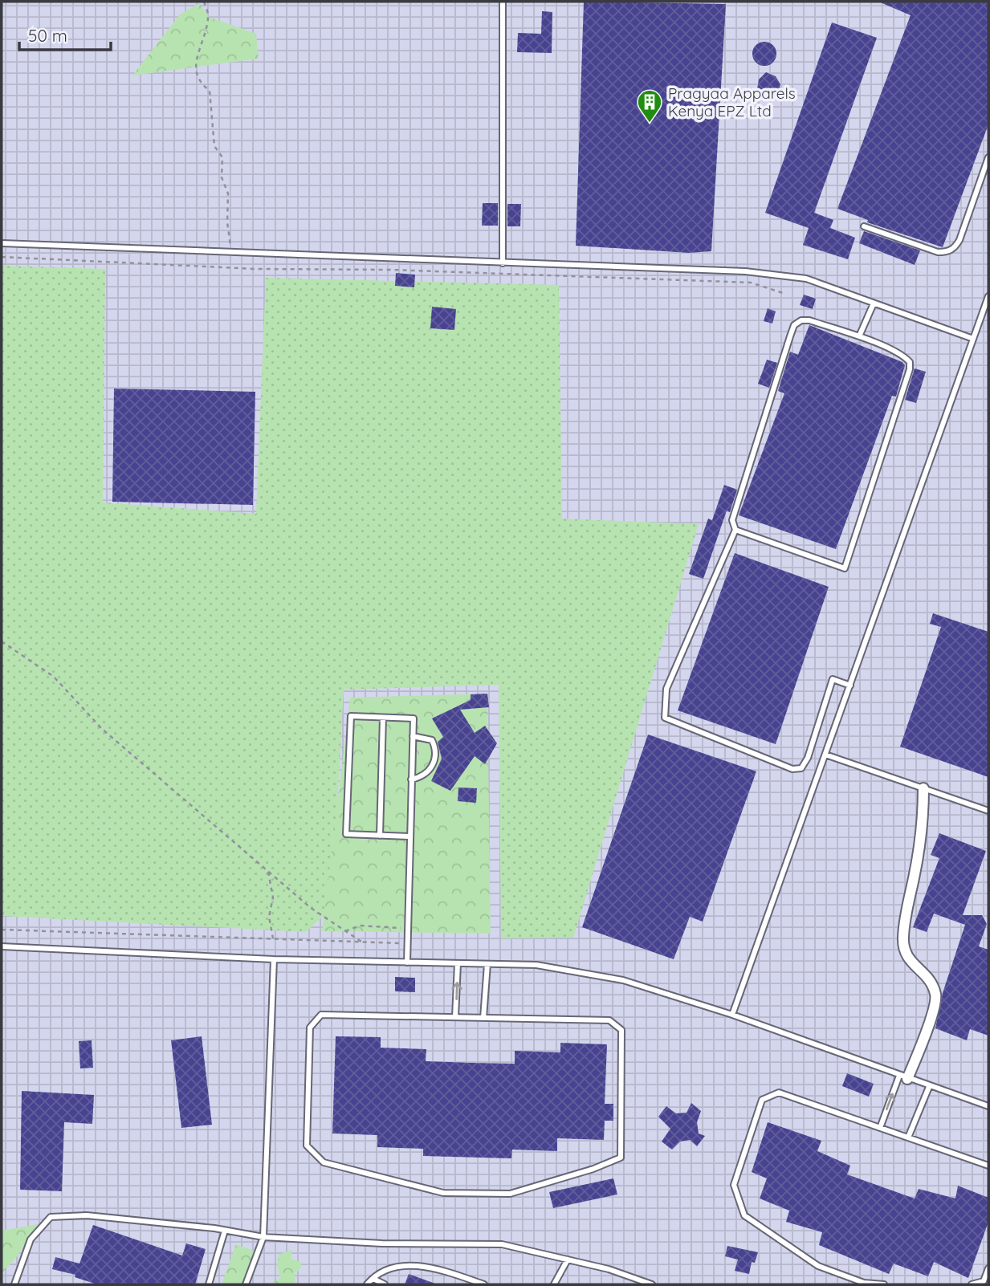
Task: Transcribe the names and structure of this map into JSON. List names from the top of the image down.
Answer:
{
  "places": {
    "building": ["Pragyaa Apparels Kenya EPZ Ltd"]
  },
  "scale_bar": "50 m"
}
